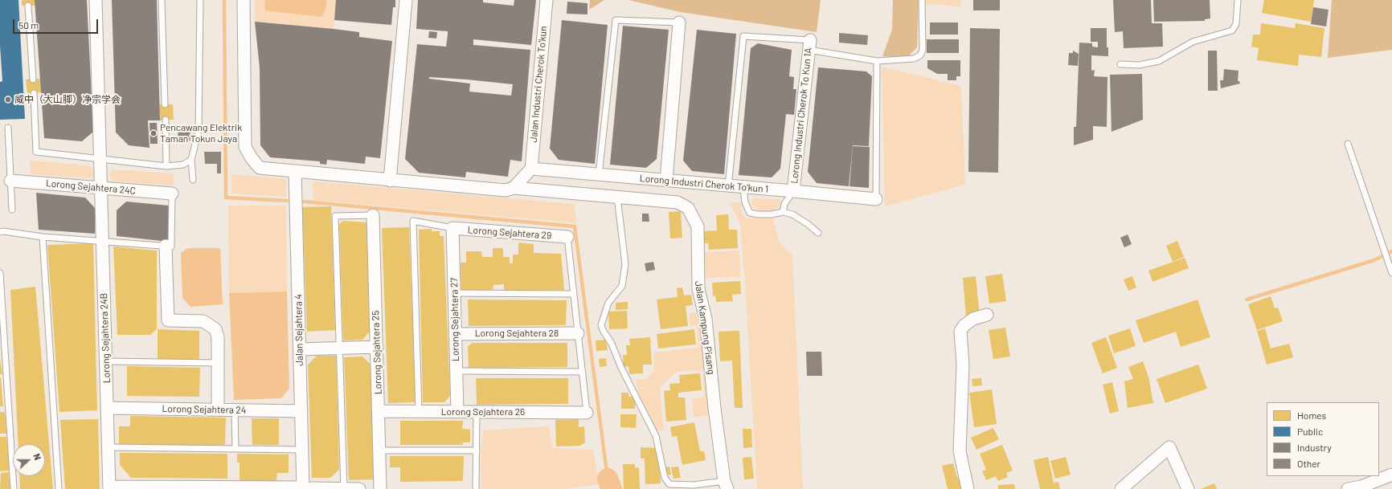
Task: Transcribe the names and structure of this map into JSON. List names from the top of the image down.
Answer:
{
  "streets": {
    "street": [
      "Jalan Industri Cherok To'kun",
      "Lorong Industri Cherok To Kun 1A",
      "Lorong Industri Cherok To'kun 1",
      "Lorong Sejahtera 24C",
      "Lorong Sejahtera 29",
      "Lorong Sejahtera 27",
      "Jalan Kampung Pisang",
      "Jalan Sejahtera 4",
      "Lorong Sejahtera 28",
      "Lorong Sejahtera 24B",
      "Lorong Sejahtera 25",
      "Lorong Sejahtera 24",
      "Lorong Sejahtera 26"
    ]
  },
  "crossings": [
    ["Jalan Industri Cherok To'kun", "Lorong Industri Cherok To'kun 1"],
    ["Lorong Industri Cherok To Kun 1A", "Lorong Industri Cherok To'kun 1"],
    ["Lorong Sejahtera 24C", "Lorong Sejahtera 24B"],
    ["Lorong Sejahtera 29", "Lorong Sejahtera 27"],
    ["Lorong Sejahtera 27", "Lorong Sejahtera 28"],
    ["Lorong Sejahtera 27", "Lorong Sejahtera 26"],
    ["Jalan Kampung Pisang", "Jalan Sejahtera 4"],
    ["Jalan Sejahtera 4", "Lorong Sejahtera 24"],
    ["Lorong Sejahtera 24B", "Lorong Sejahtera 24"],
    ["Lorong Sejahtera 25", "Lorong Sejahtera 26"]
  ],
  "places": ["威中（大山脚）净宗学会", "Pencawang Elektrik Taman Tokun Jaya"],
  "legend": [
    "Homes",
    "Public",
    "Industry",
    "Other"
  ],
  "scale_bar": "50 m",
  "north": "right"
}
